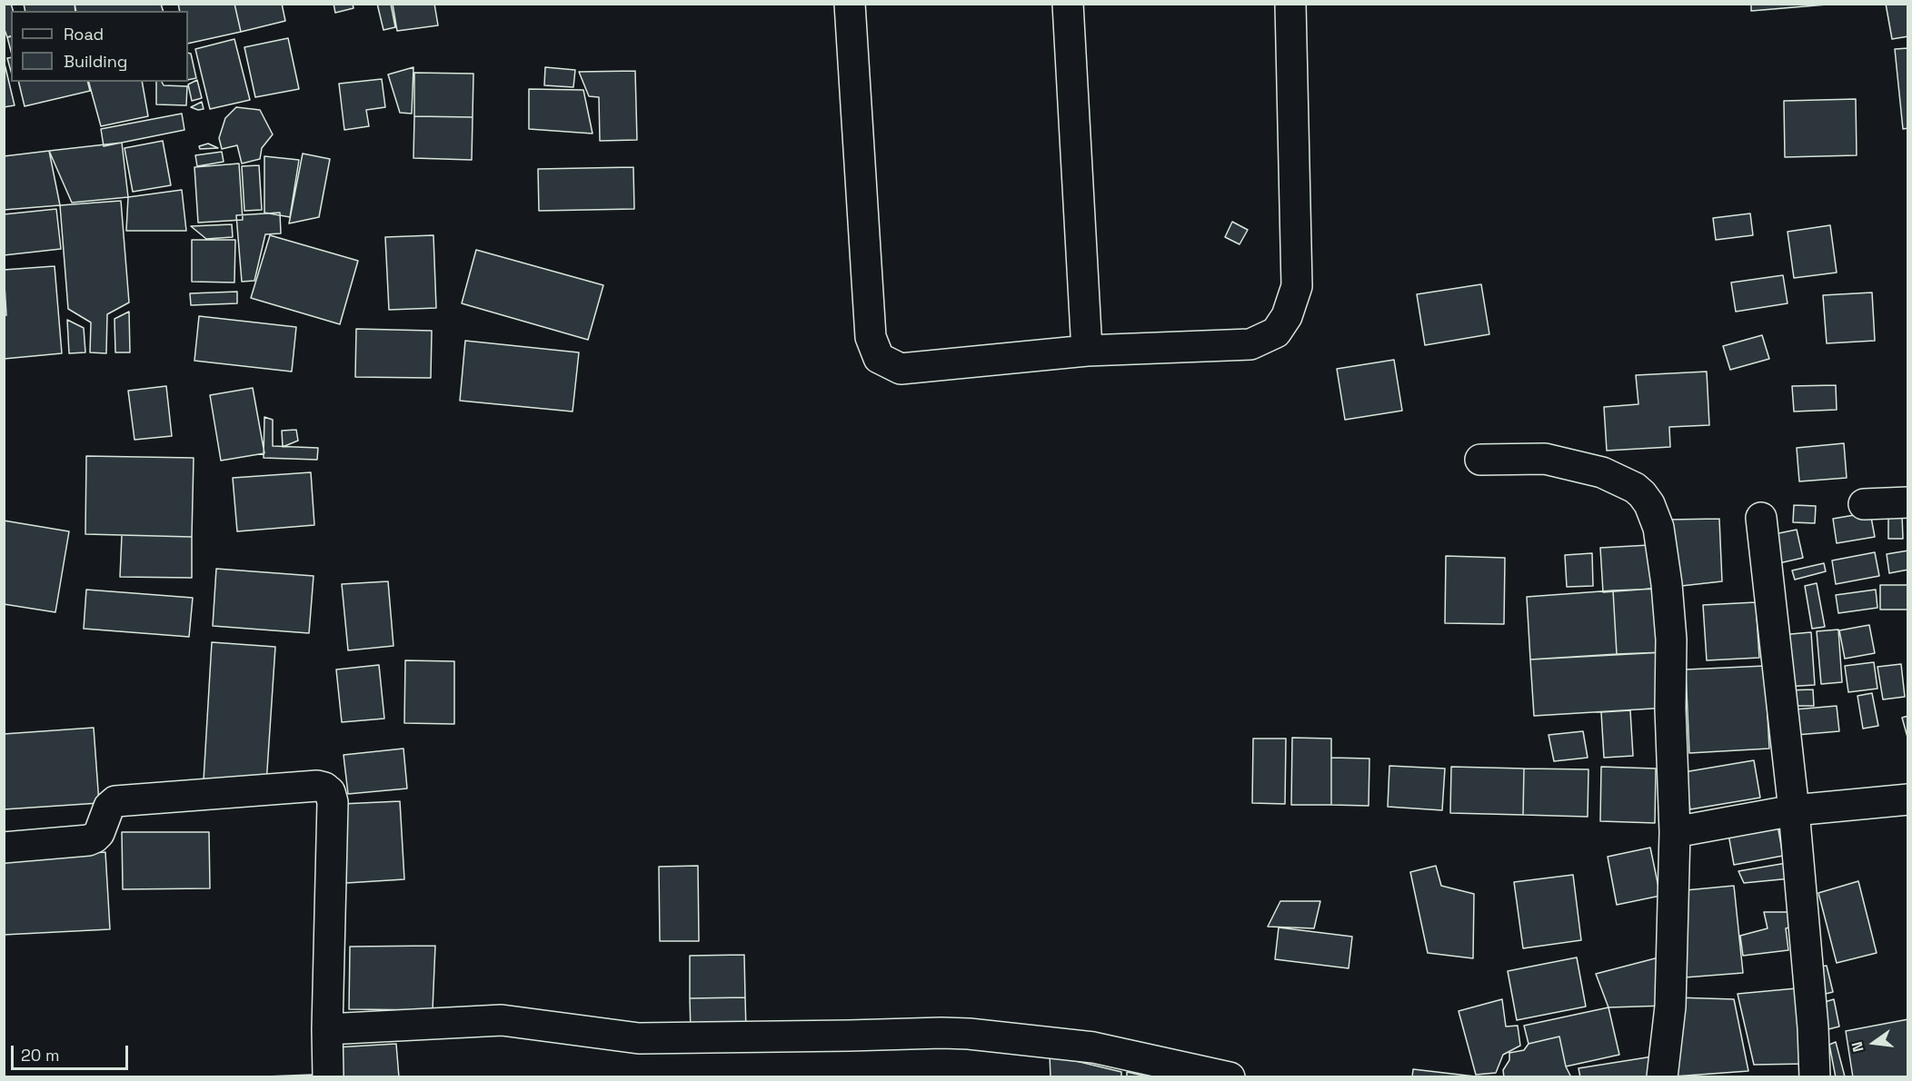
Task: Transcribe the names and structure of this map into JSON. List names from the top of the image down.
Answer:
{
  "legend": ["Road", "Building"],
  "scale_bar": "20 m",
  "north": "left"
}
